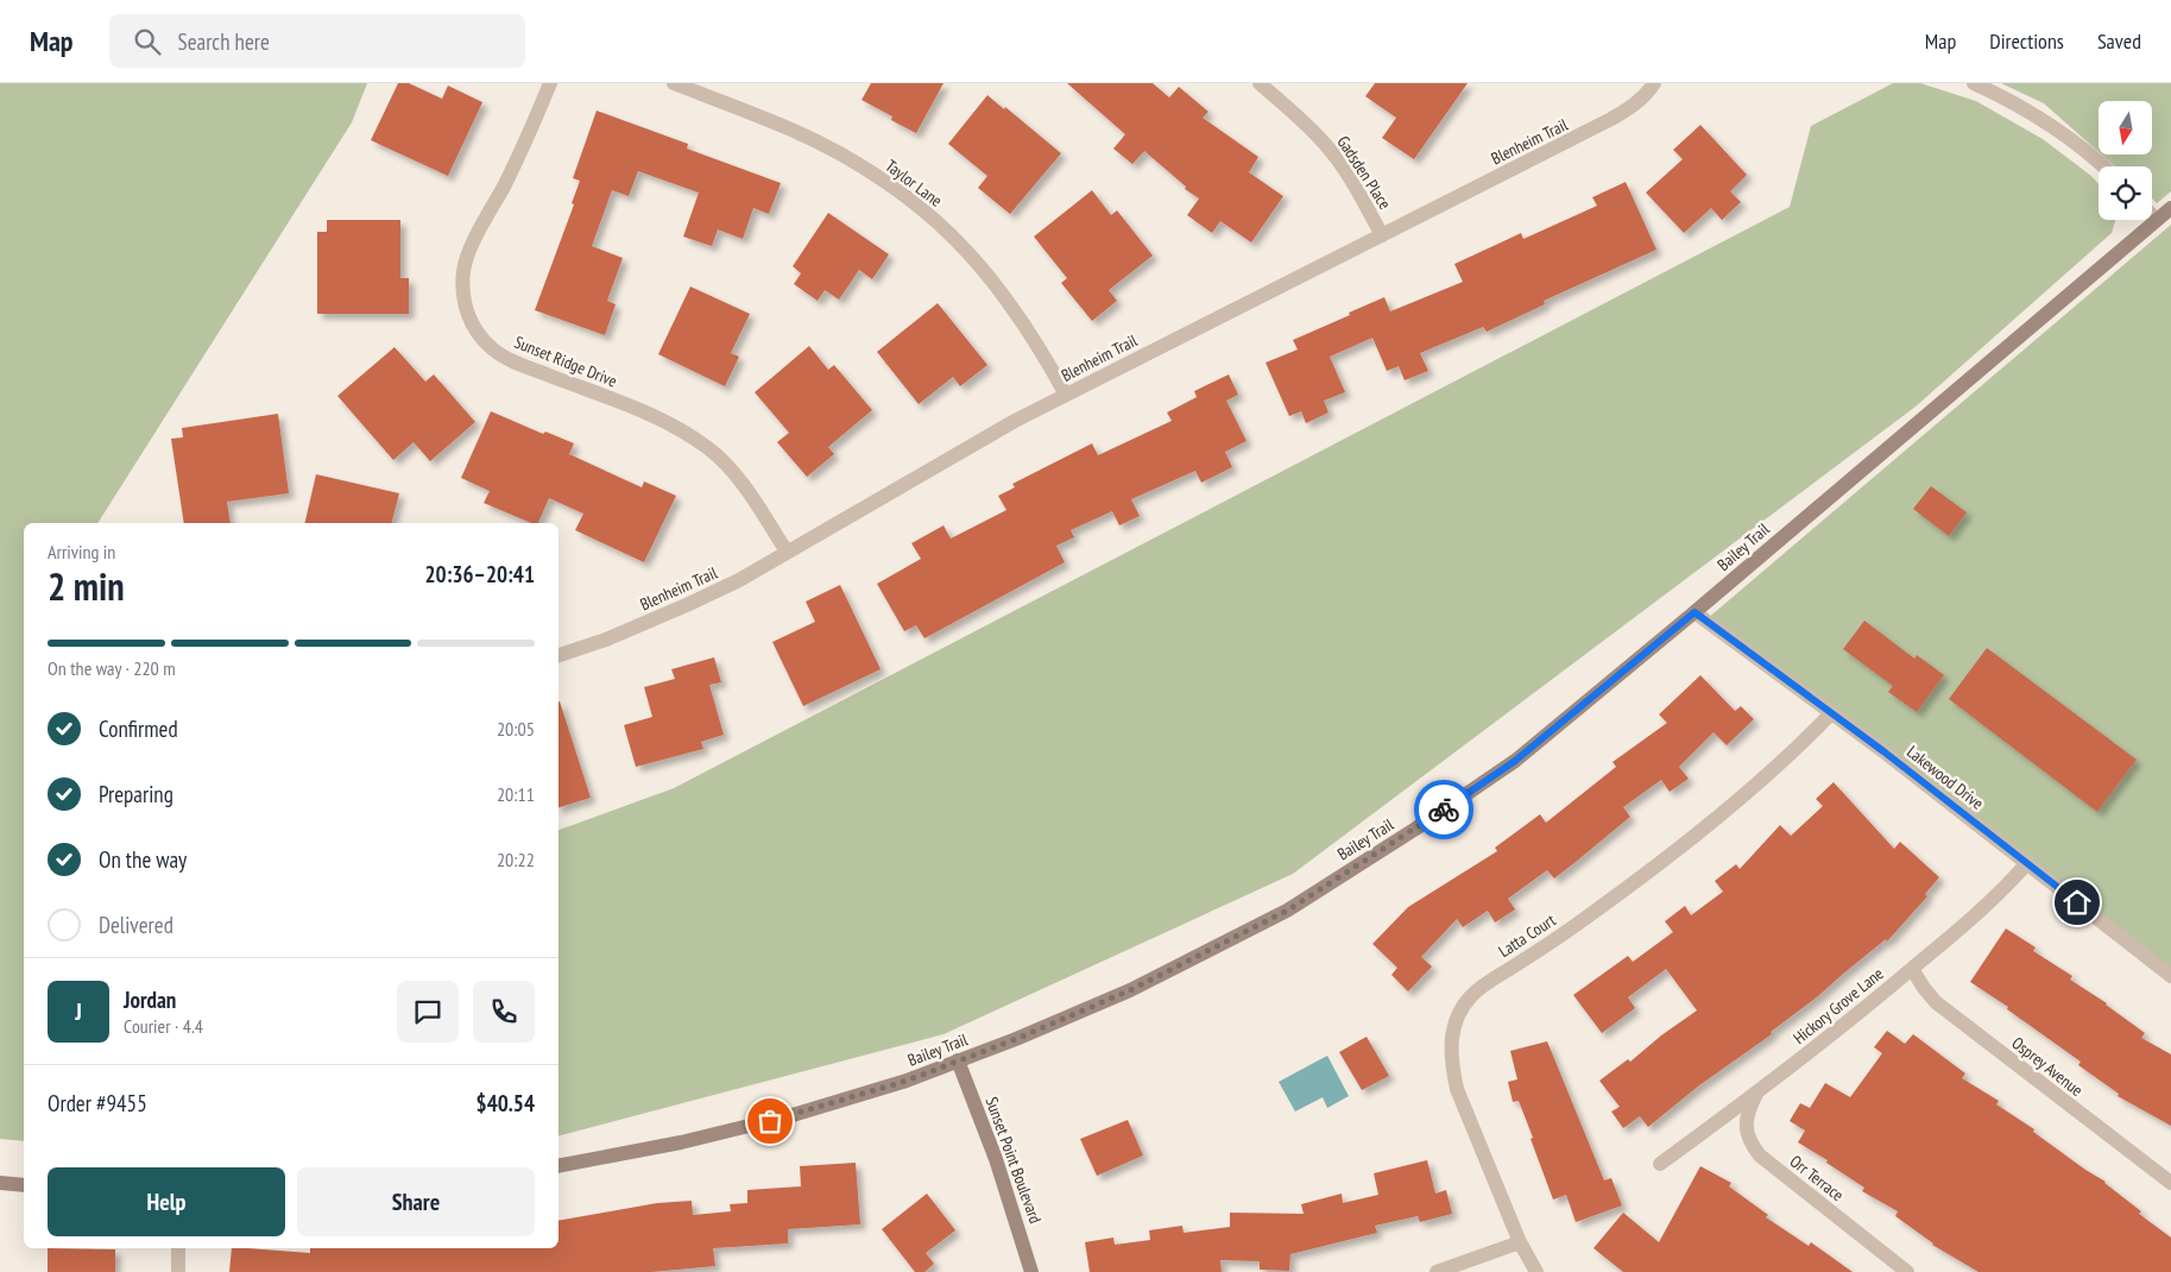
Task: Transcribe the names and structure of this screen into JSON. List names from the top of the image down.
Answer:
{
  "streets": {
    "street": [
      "Blenheim Trail",
      "Gadsden Place",
      "Taylor Lane",
      "Sunset Ridge Drive",
      "Bailey Trail",
      "Lakewood Drive",
      "Latta Court",
      "Hickory Grove Lane",
      "Osprey Avenue",
      "Sunset Point Boulevard",
      "Orr Terrace"
    ]
  },
  "crossings": [
    ["Blenheim Trail", "Gadsden Place"],
    ["Blenheim Trail", "Taylor Lane"],
    ["Blenheim Trail", "Sunset Ridge Drive"],
    ["Bailey Trail", "Lakewood Drive"],
    ["Bailey Trail", "Sunset Point Boulevard"],
    ["Lakewood Drive", "Latta Court"],
    ["Lakewood Drive", "Hickory Grove Lane"],
    ["Hickory Grove Lane", "Osprey Avenue"],
    ["Hickory Grove Lane", "Orr Terrace"]
  ],
  "north": "bottom",
  "page": {
    "header": "Map",
    "search": "Search here",
    "nav": ["Map", "Directions", "Saved"],
    "heading": ["2 min", "Arriving in", "20:36–20:41"],
    "panel": [
      "Jordan",
      "Courier · 4.4",
      "Order #9455",
      "$40.54"
    ],
    "bar": "On the way · 220 m",
    "list": [
      ["Confirmed", "20:05"],
      ["Preparing", "20:11"],
      ["On the way", "20:22"],
      "Delivered"
    ],
    "round": "J",
    "buttons": ["Help", "Share"]
  }
}
